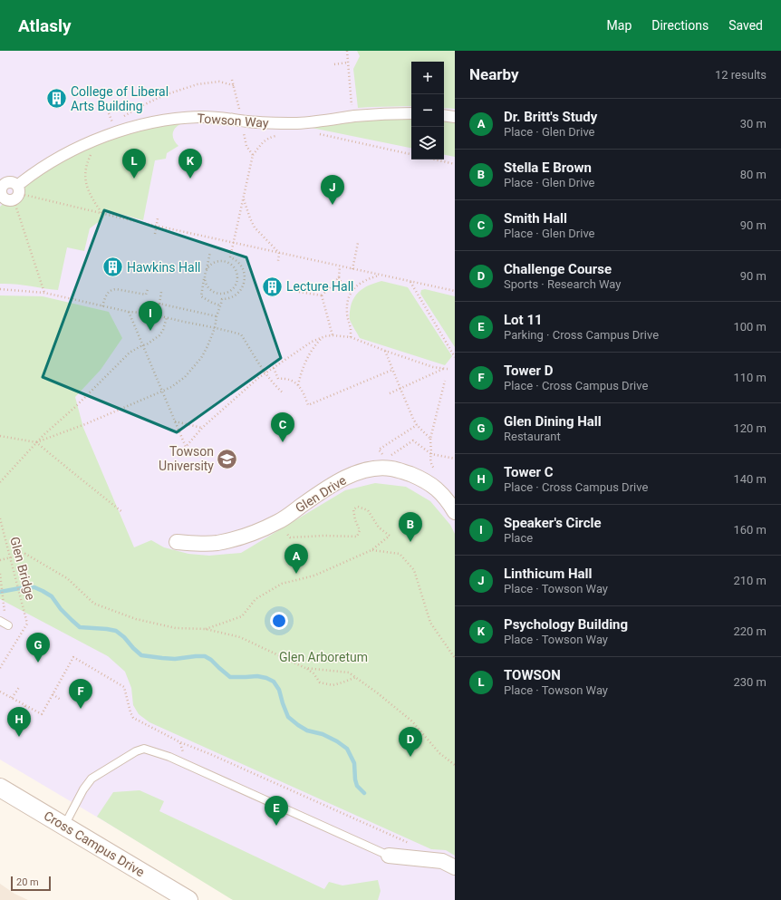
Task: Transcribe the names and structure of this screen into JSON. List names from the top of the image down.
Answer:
{
  "streets": {
    "street": ["Towson Way", "Glen Drive", "Cross Campus Drive"],
    "path": ["Glen Bridge"]
  },
  "parks": ["Glen Arboretum"],
  "places": {
    "building": ["College of Liberal Arts Building", "Hawkins Hall", "Lecture Hall"],
    "school or university": ["Towson University"]
  },
  "scale_bar": "20 m",
  "page": {
    "header": "Atlasly",
    "nav": ["Map", "Directions", "Saved"],
    "heading": ["Nearby", "12 results"],
    "map_buttons": ["+", "−"],
    "list": [
      {
        "mark": "A",
        "name": "Dr. Britt's Study",
        "note": "Place · Glen Drive",
        "value": "30 m"
      },
      {
        "mark": "B",
        "name": "Stella E Brown",
        "note": "Place · Glen Drive",
        "value": "80 m"
      },
      {
        "mark": "C",
        "name": "Smith Hall",
        "note": "Place · Glen Drive",
        "value": "90 m"
      },
      {
        "mark": "D",
        "name": "Challenge Course",
        "note": "Sports · Research Way",
        "value": "90 m"
      },
      {
        "mark": "E",
        "name": "Lot 11",
        "note": "Parking · Cross Campus Drive",
        "value": "100 m"
      },
      {
        "mark": "F",
        "name": "Tower D",
        "note": "Place · Cross Campus Drive",
        "value": "110 m"
      },
      {
        "mark": "G",
        "name": "Glen Dining Hall",
        "note": "Restaurant",
        "value": "120 m"
      },
      {
        "mark": "H",
        "name": "Tower C",
        "note": "Place · Cross Campus Drive",
        "value": "140 m"
      },
      {
        "mark": "I",
        "name": "Speaker's Circle",
        "note": "Place",
        "value": "160 m"
      },
      {
        "mark": "J",
        "name": "Linthicum Hall",
        "note": "Place · Towson Way",
        "value": "210 m"
      },
      {
        "mark": "K",
        "name": "Psychology Building",
        "note": "Place · Towson Way",
        "value": "220 m"
      },
      {
        "mark": "L",
        "name": "TOWSON",
        "note": "Place · Towson Way",
        "value": "230 m"
      }
    ],
    "pins": [
      "K",
      "L",
      "J",
      "I",
      "C",
      "B",
      "A",
      "G",
      "F",
      "H",
      "D",
      "E"
    ],
    "scale": "20 m"
  }
}
